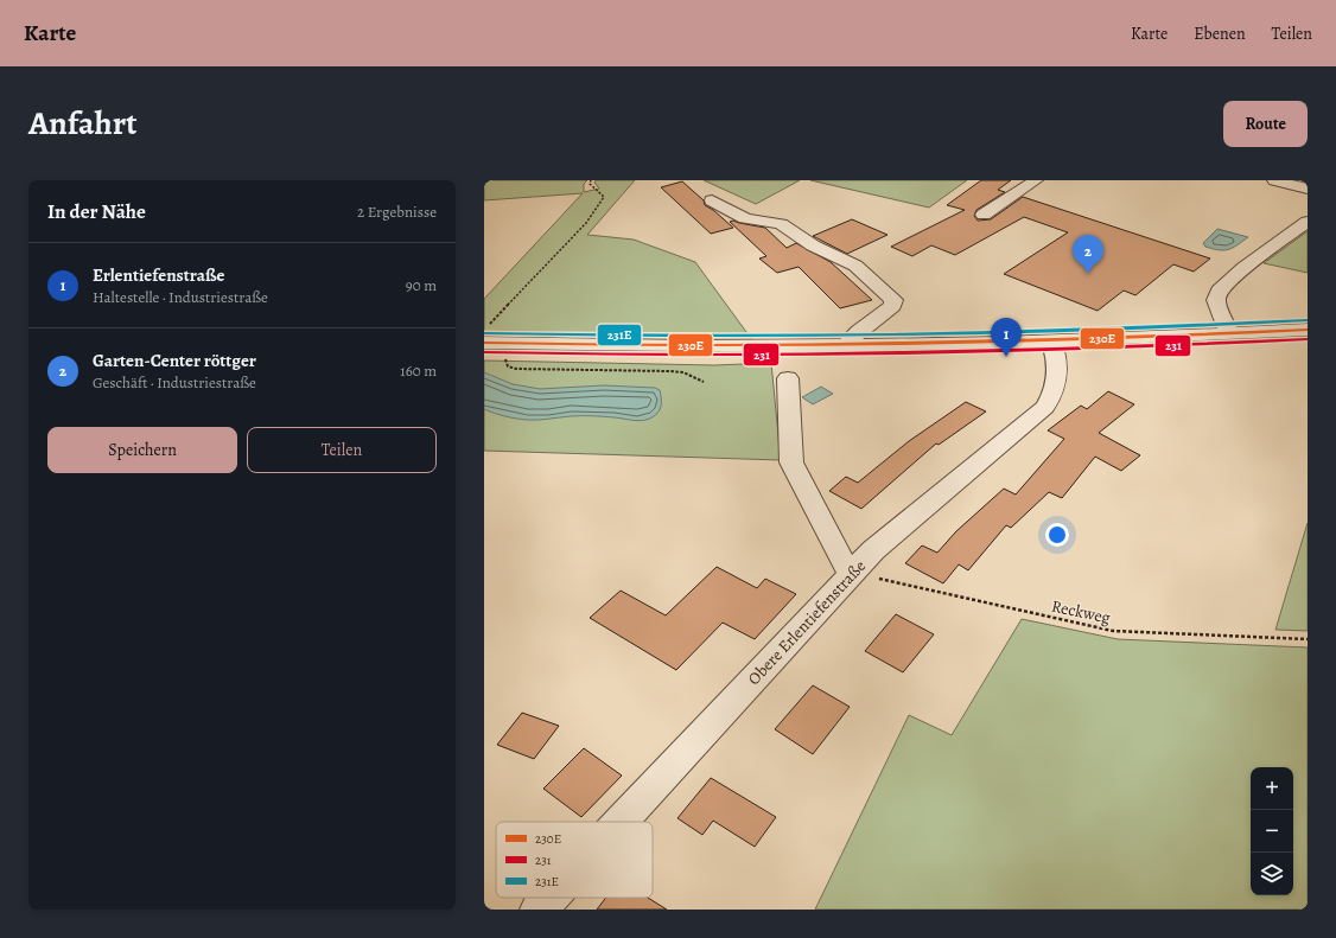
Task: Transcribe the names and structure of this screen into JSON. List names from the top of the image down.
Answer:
{
  "streets": {
    "street": ["Obere Erlentiefenstraße"],
    "path": ["Reckweg"]
  },
  "crossings": [
    ["Reckweg", "Obere Erlentiefenstraße"]
  ],
  "lines": ["transit line 231E", "transit line 230E", "transit line 231"],
  "legend": ["230E", "231", "231E"],
  "page": {
    "header": "Karte",
    "nav": ["Karte", "Ebenen", "Teilen"],
    "title": "Anfahrt",
    "buttons": [
      "Route",
      ["Speichern", "Teilen"]
    ],
    "heading": ["In der Nähe", "2 Ergebnisse"],
    "pins": ["2", "1"],
    "list": [
      {
        "mark": "1",
        "name": "Erlentiefenstraße",
        "note": "Haltestelle · Industriestraße",
        "value": "90 m"
      },
      {
        "mark": "2",
        "name": "Garten-Center röttger",
        "note": "Geschäft · Industriestraße",
        "value": "160 m"
      }
    ],
    "map_buttons": ["+", "−"]
  }
}
